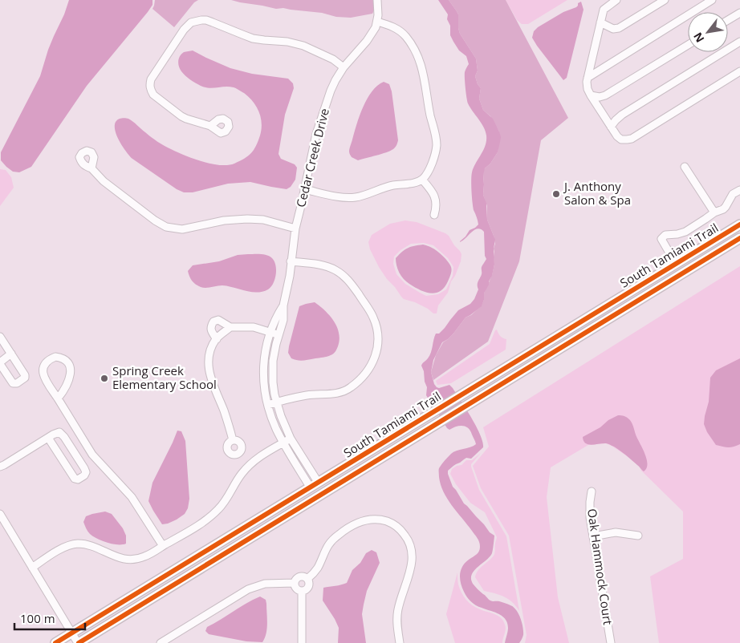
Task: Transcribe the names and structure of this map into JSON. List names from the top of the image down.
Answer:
{
  "streets": {
    "main road": ["South Tamiami Trail"],
    "street": ["Cedar Creek Drive", "Oak Hammock Court"]
  },
  "crossings": [
    ["Cedar Creek Drive", "South Tamiami Trail"]
  ],
  "places": ["J. Anthony Salon & Spa", "Spring Creek Elementary School"],
  "scale_bar": "100 m",
  "north": "bottom left"
}
